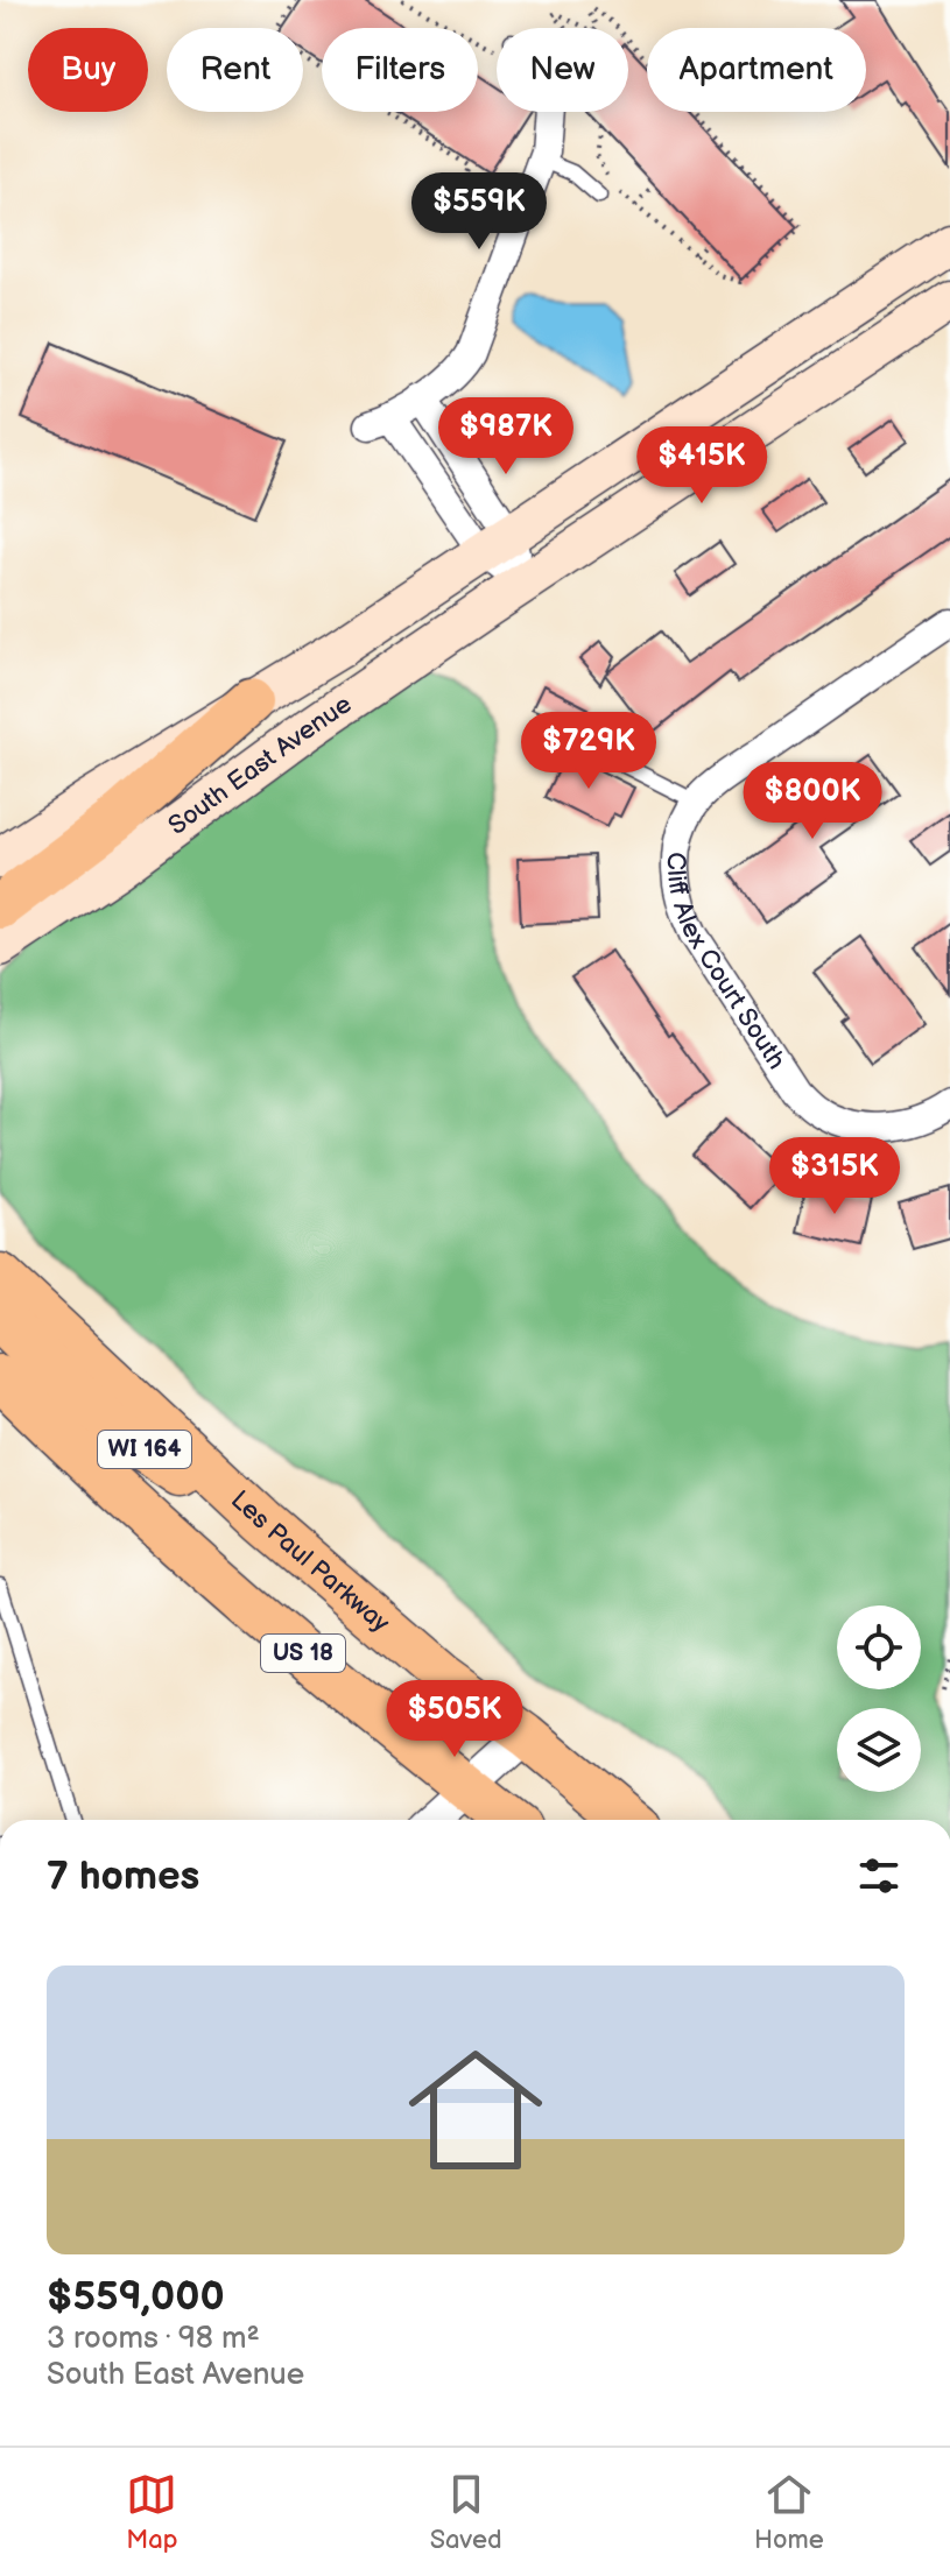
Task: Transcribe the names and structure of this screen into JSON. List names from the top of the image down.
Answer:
{
  "streets": {
    "main road": ["South East Avenue", "Les Paul Parkway", "US 18"],
    "street": ["Cliff Alex Court South"]
  },
  "page": {
    "chip": [
      "Buy",
      "Rent",
      "Filters",
      "New",
      "Apartment"
    ],
    "price": [
      "$559K",
      "$987K",
      "$415K",
      "$729K",
      "$800K",
      "$315K",
      "$505K"
    ],
    "heading": "7 homes",
    "list": [
      {
        "name": "$559,000",
        "note": "3 rooms · 98 m² · South East Avenue"
      }
    ],
    "tabs": ["Map", "Saved", "Home"]
  }
}
